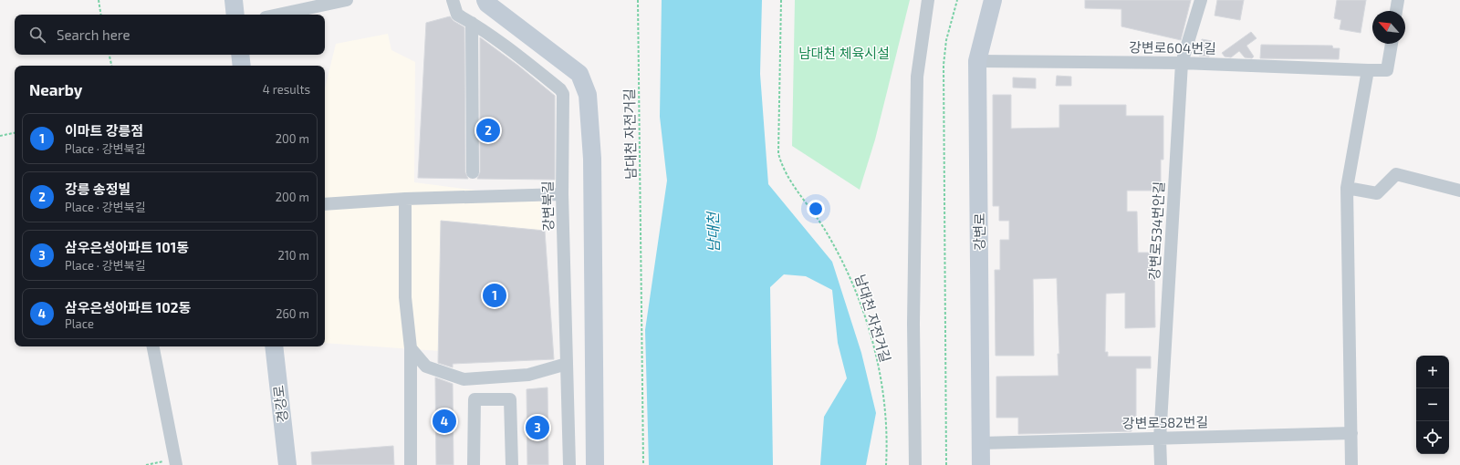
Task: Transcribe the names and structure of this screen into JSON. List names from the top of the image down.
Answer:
{
  "streets": {
    "street": [
      "강변로604번길",
      "강변북길",
      "강변로534번안길",
      "강변로",
      "경강로",
      "강변로582번길"
    ],
    "path": ["남대천 자전거길"]
  },
  "crossings": [
    ["강변로604번길", "강변로534번안길"],
    ["강변로604번길", "강변로"],
    ["강변로534번안길", "강변로582번길"],
    ["강변로", "강변로582번길"]
  ],
  "water": ["남대천"],
  "parks": ["남대천 체육시설"],
  "north": "top left",
  "page": {
    "search": "Search here",
    "heading": ["Nearby", "4 results"],
    "list": [
      {
        "mark": "1",
        "name": "이마트 강릉점",
        "note": "Place · 강변북길",
        "value": "200 m"
      },
      {
        "mark": "2",
        "name": "강릉 송정빌",
        "note": "Place · 강변북길",
        "value": "200 m"
      },
      {
        "mark": "3",
        "name": "삼우은성아파트 101동",
        "note": "Place · 강변북길",
        "value": "210 m"
      },
      {
        "mark": "4",
        "name": "삼우은성아파트 102동",
        "note": "Place",
        "value": "260 m"
      }
    ],
    "pins": [
      "2",
      "1",
      "4",
      "3"
    ],
    "map_buttons": ["+", "−"]
  }
}
